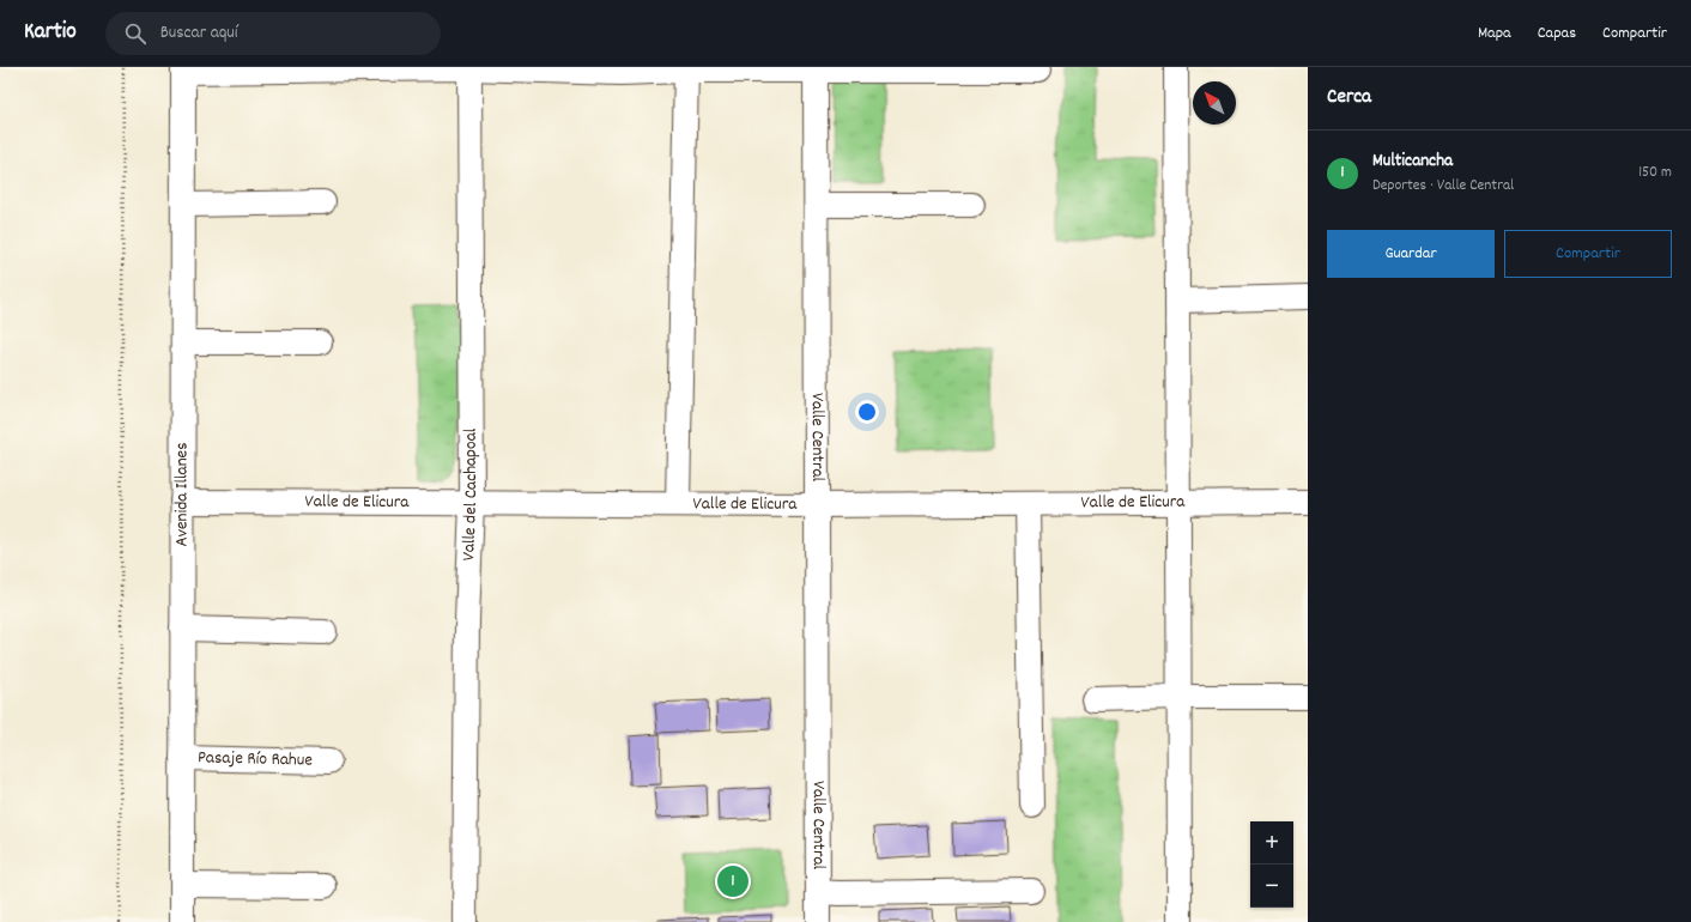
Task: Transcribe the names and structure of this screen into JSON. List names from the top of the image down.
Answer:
{
  "streets": {
    "street": [
      "Valle Central",
      "Avenida Illanes",
      "Valle del Cachapoal",
      "Valle de Elicura",
      "Pasaje Río Rahue"
    ]
  },
  "crossings": [
    ["Valle Central", "Valle de Elicura"],
    ["Avenida Illanes", "Valle de Elicura"],
    ["Avenida Illanes", "Pasaje Río Rahue"],
    ["Valle del Cachapoal", "Valle de Elicura"]
  ],
  "north": "top left",
  "page": {
    "header": "Kartio",
    "search": "Buscar aquí",
    "nav": ["Mapa", "Capas", "Compartir"],
    "heading": "Cerca",
    "list": [
      {
        "mark": "1",
        "name": "Multicancha",
        "note": "Deportes · Valle Central",
        "value": "150 m"
      }
    ],
    "buttons": ["Guardar", "Compartir"],
    "map_buttons": ["+", "−"],
    "pins": "1"
  }
}
